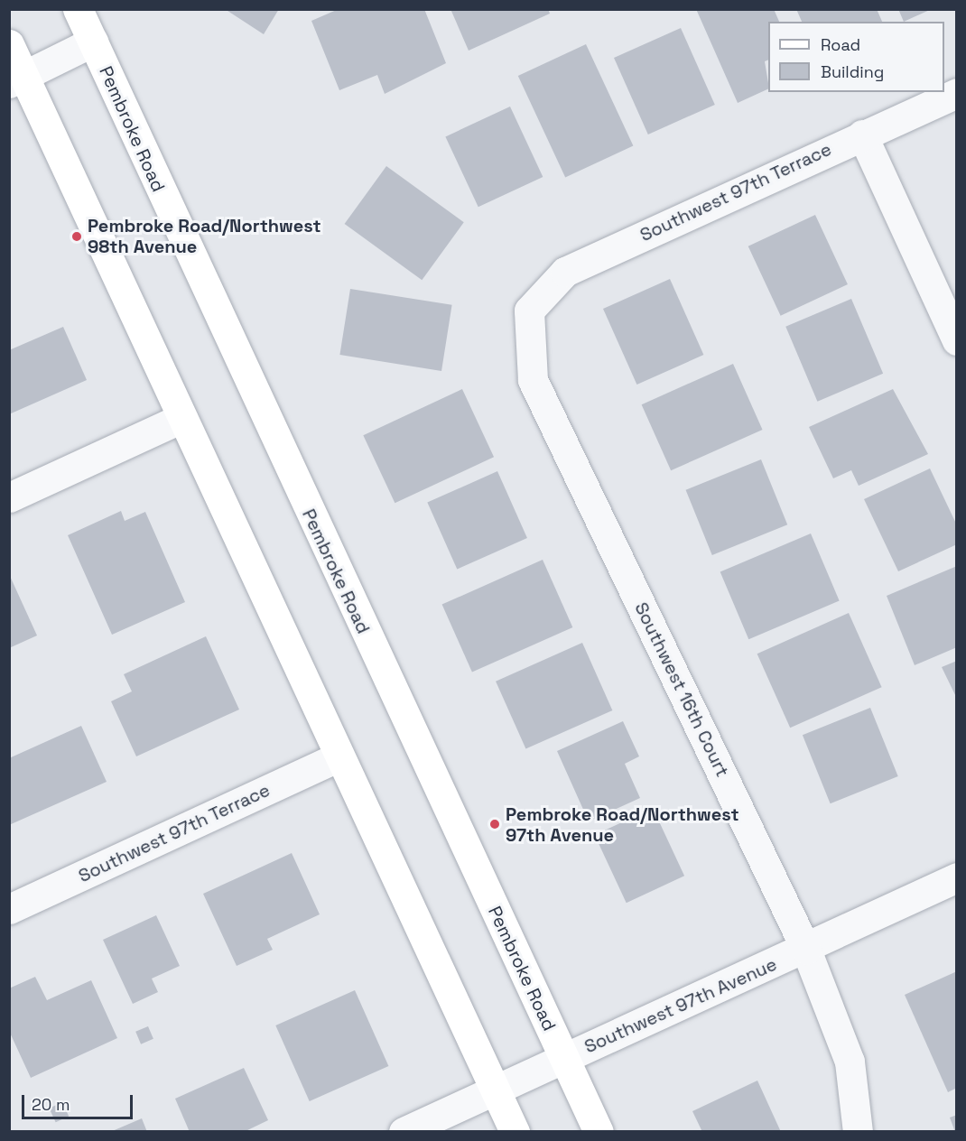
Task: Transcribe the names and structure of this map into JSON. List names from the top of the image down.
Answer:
{
  "streets": {
    "main road": ["Pembroke Road"],
    "street": ["Southwest 97th Terrace", "Southwest 16th Court", "Southwest 97th Avenue"]
  },
  "crossings": [
    ["Pembroke Road", "Southwest 97th Avenue"],
    ["Southwest 97th Terrace", "Southwest 16th Court"],
    ["Southwest 16th Court", "Southwest 97th Avenue"]
  ],
  "places": ["Pembroke Road/Northwest 98th Avenue", "Pembroke Road/Northwest 97th Avenue"],
  "legend": ["Road", "Building"],
  "scale_bar": "20 m"
}
